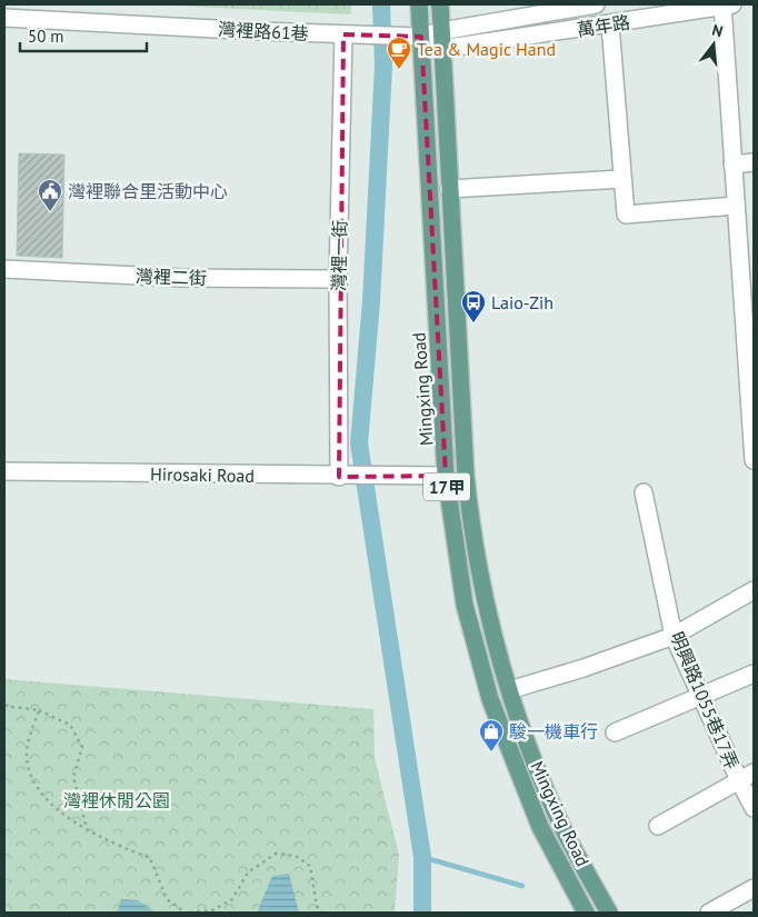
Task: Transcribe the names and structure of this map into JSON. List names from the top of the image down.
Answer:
{
  "streets": {
    "main road": ["Mingxing Road", "17甲"],
    "street": [
      "萬年路",
      "灣裡路61巷",
      "灣裡一街",
      "灣裡二街",
      "Hirosaki Road",
      "明興路1055巷17弄"
    ]
  },
  "crossings": [
    ["萬年路", "灣裡路61巷"],
    ["萬年路", "Mingxing Road"],
    ["萬年路", "17甲"],
    ["灣裡路61巷", "灣裡一街"],
    ["灣裡路61巷", "Mingxing Road"],
    ["灣裡一街", "灣裡二街"],
    ["灣裡一街", "Hirosaki Road"],
    ["Mingxing Road", "Hirosaki Road"],
    ["Mingxing Road", "17甲"]
  ],
  "parks": ["灣裡休閒公園"],
  "places": {
    "cafe": ["Tea & Magic Hand"],
    "public building": ["灣裡聯合里活動中心"],
    "bus stop": ["Laio-Zih"],
    "shop": ["駿一機車行"]
  },
  "scale_bar": "50 m",
  "north": "top"
}
